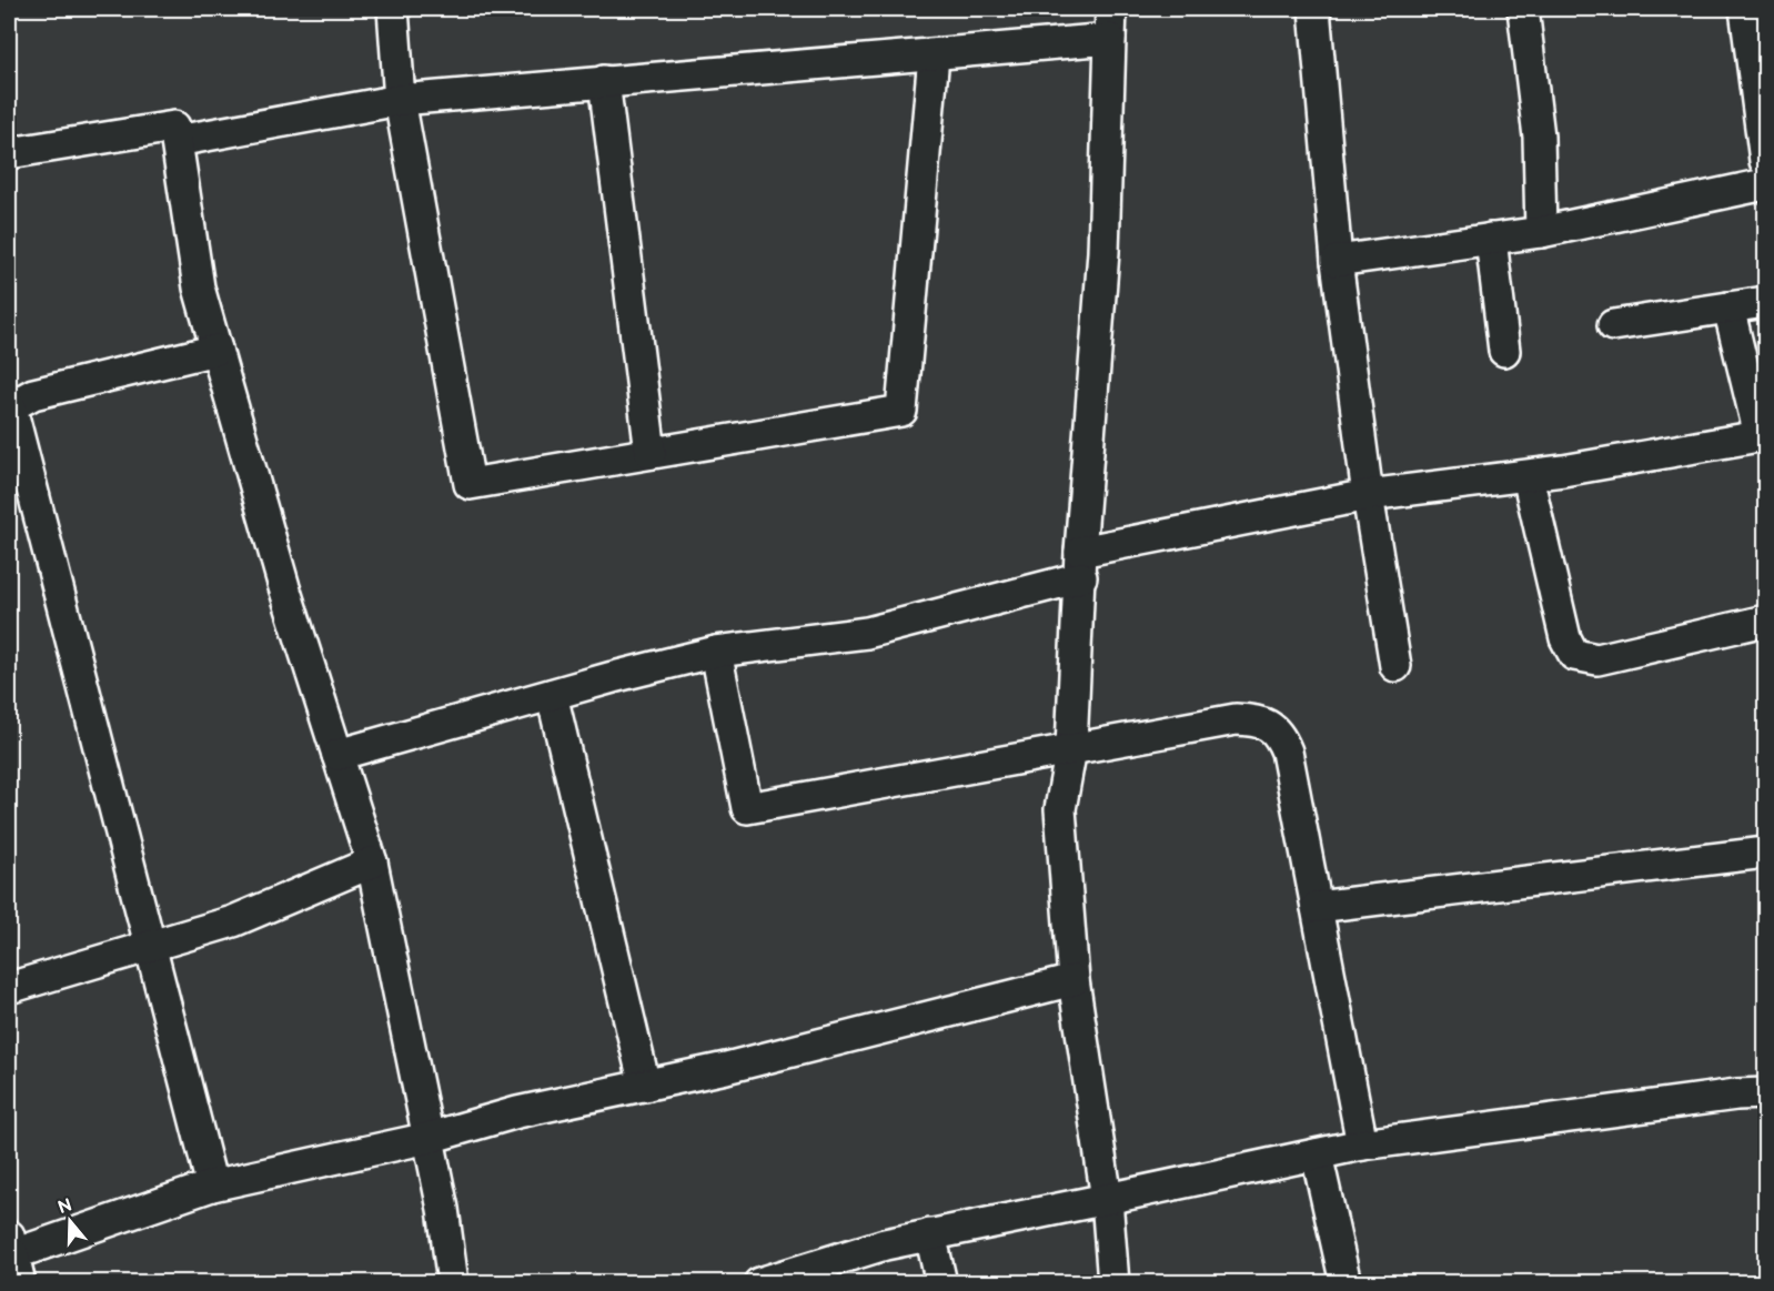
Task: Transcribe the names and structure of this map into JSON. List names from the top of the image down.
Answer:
{
  "north": "top"
}
